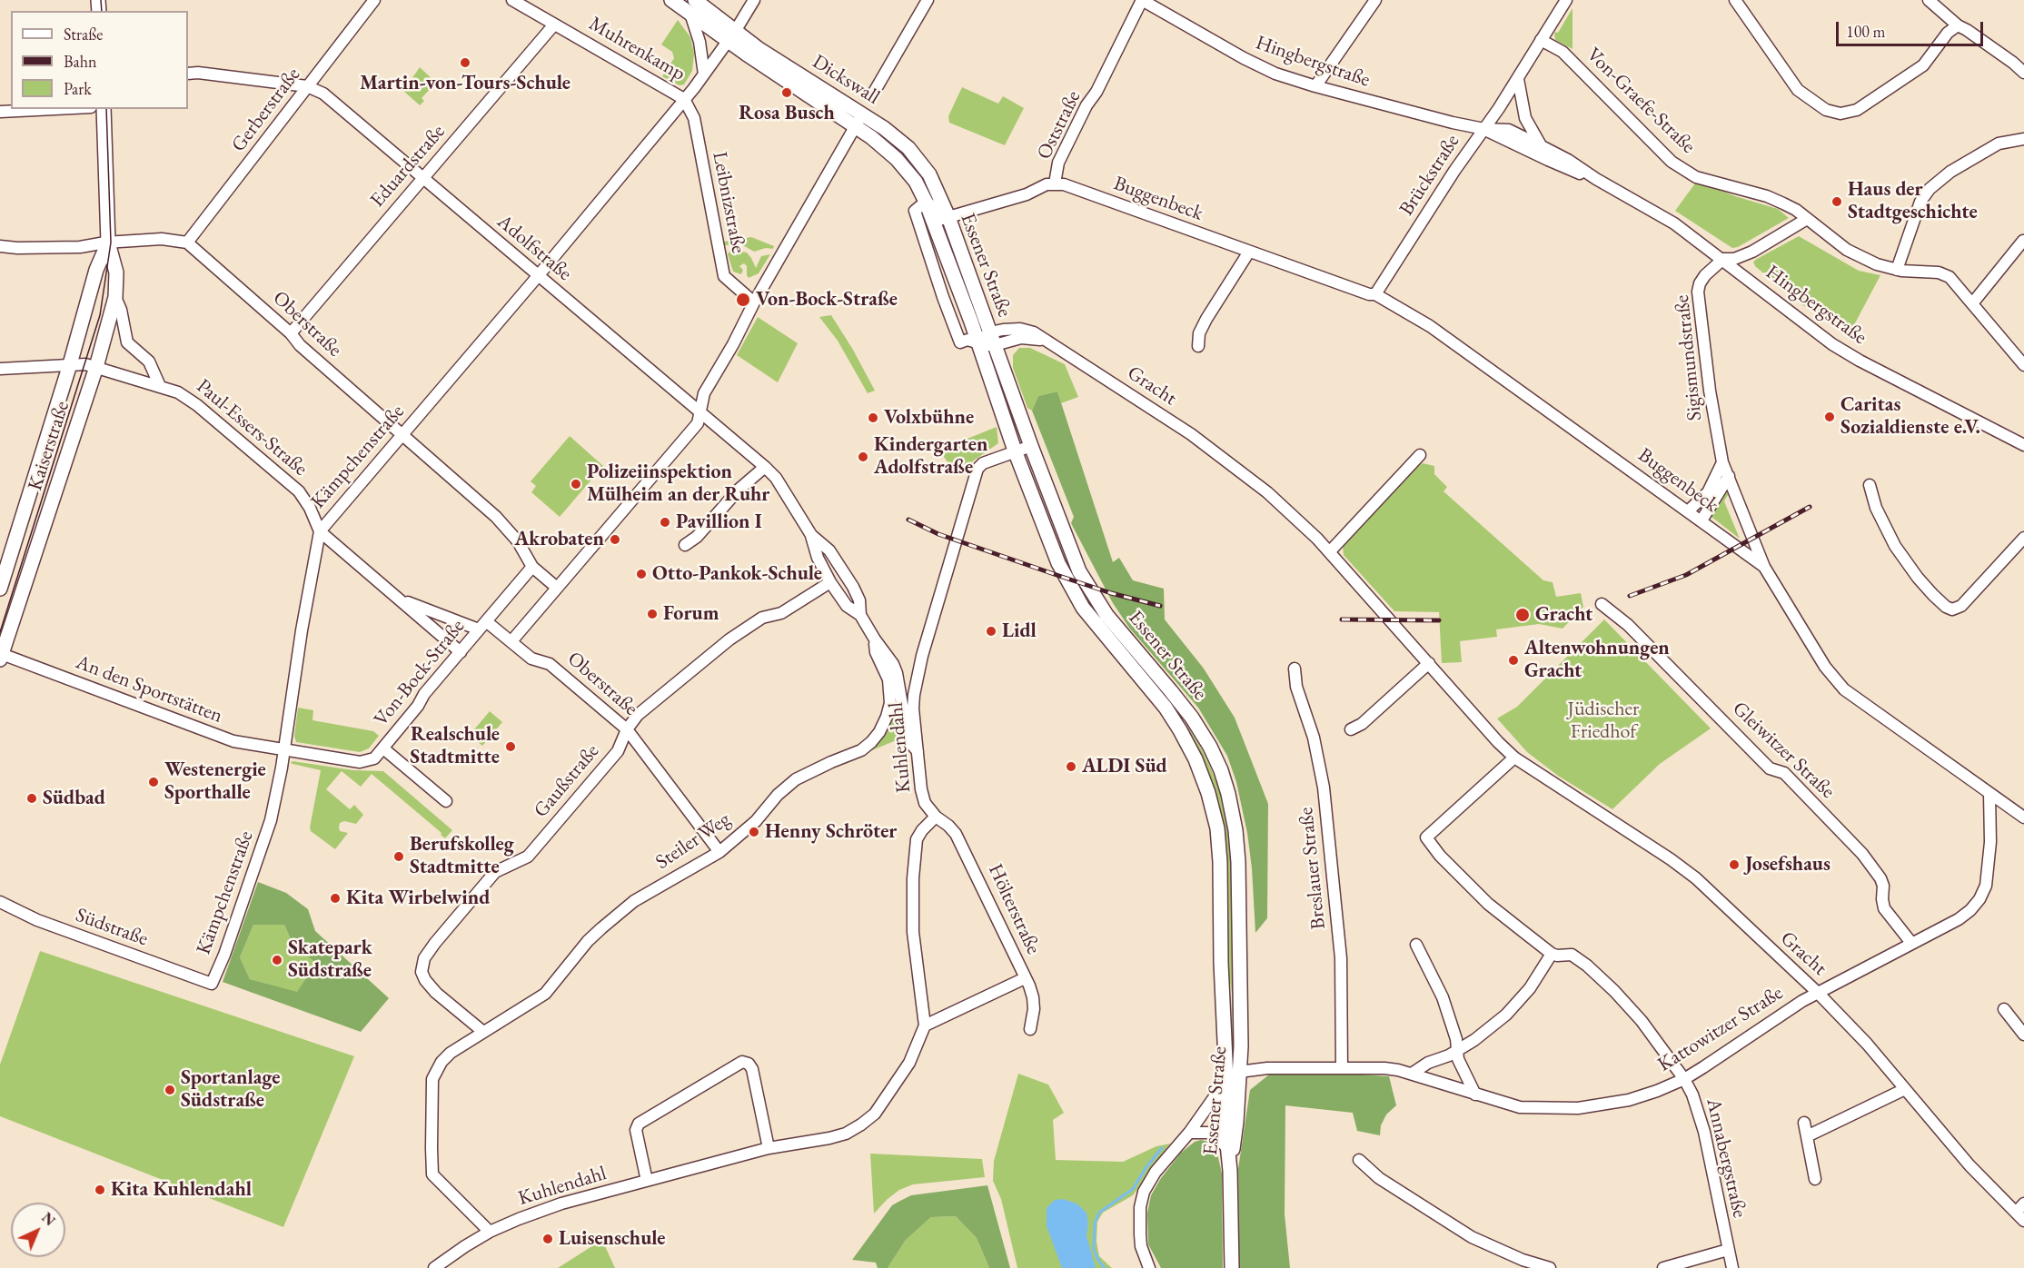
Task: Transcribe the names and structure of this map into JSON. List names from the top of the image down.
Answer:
{
  "streets": {
    "main road": ["Dickswall", "Essener Straße", "Kaiserstraße"],
    "street": [
      "Muhrenkamp",
      "Hingbergstraße",
      "Von-Graefe-Straße",
      "Gerberstraße",
      "Oststraße",
      "Eduardstraße",
      "Brückstraße",
      "Buggenbeck",
      "Leibnizstraße",
      "Adolfstraße",
      "Oberstraße",
      "Sigismundstraße",
      "Gracht",
      "Paul-Essers-Straße",
      "Kämpchenstraße",
      "Von-Bock-Straße",
      "An den Sportstätten",
      "Kuhlendahl",
      "Gleiwitzer Straße",
      "Gaußstraße",
      "Steiler Weg",
      "Breslauer Straße",
      "Hölterstraße",
      "Südstraße",
      "Kattowitzer Straße",
      "Annabergstraße"
    ]
  },
  "crossings": [
    ["Muhrenkamp", "Eduardstraße"],
    ["Muhrenkamp", "Leibnizstraße"],
    ["Muhrenkamp", "Kämpchenstraße"],
    ["Hingbergstraße", "Oststraße"],
    ["Hingbergstraße", "Brückstraße"],
    ["Hingbergstraße", "Sigismundstraße"],
    ["Dickswall", "Oststraße"],
    ["Dickswall", "Essener Straße"],
    ["Dickswall", "Kämpchenstraße"],
    ["Von-Graefe-Straße", "Brückstraße"],
    ["Gerberstraße", "Adolfstraße"],
    ["Gerberstraße", "Oberstraße"],
    ["Oststraße", "Buggenbeck"],
    ["Oststraße", "Essener Straße"],
    ["Eduardstraße", "Adolfstraße"],
    ["Eduardstraße", "Oberstraße"],
    ["Brückstraße", "Buggenbeck"],
    ["Buggenbeck", "Sigismundstraße"],
    ["Buggenbeck", "Kattowitzer Straße"],
    ["Leibnizstraße", "Kämpchenstraße"],
    ["Adolfstraße", "Kämpchenstraße"],
    ["Adolfstraße", "Kuhlendahl"],
    ["Adolfstraße", "Gaußstraße"],
    ["Adolfstraße", "Steiler Weg"],
    ["Essener Straße", "Gracht"],
    ["Essener Straße", "Kuhlendahl"],
    ["Essener Straße", "Kattowitzer Straße"],
    ["Oberstraße", "Paul-Essers-Straße"],
    ["Oberstraße", "Kämpchenstraße"],
    ["Oberstraße", "Von-Bock-Straße"],
    ["Oberstraße", "Gaußstraße"],
    ["Oberstraße", "Steiler Weg"],
    ["Gracht", "Kattowitzer Straße"],
    ["Gracht", "Annabergstraße"],
    ["Paul-Essers-Straße", "Kaiserstraße"],
    ["Paul-Essers-Straße", "Kämpchenstraße"],
    ["Paul-Essers-Straße", "Von-Bock-Straße"],
    ["Kaiserstraße", "An den Sportstätten"],
    ["Kämpchenstraße", "Von-Bock-Straße"],
    ["Kämpchenstraße", "An den Sportstätten"],
    ["Kämpchenstraße", "Südstraße"],
    ["Von-Bock-Straße", "An den Sportstätten"],
    ["Kuhlendahl", "Hölterstraße"],
    ["Gleiwitzer Straße", "Kattowitzer Straße"],
    ["Gaußstraße", "Steiler Weg"],
    ["Breslauer Straße", "Kattowitzer Straße"],
    ["Kattowitzer Straße", "Annabergstraße"]
  ],
  "parks": ["Jüdischer Friedhof"],
  "places": [
    "Martin-von-Tours-Schule",
    "Rosa Busch",
    "Haus der Stadtgeschichte",
    "Von-Bock-Straße",
    "Caritas Sozialdienste e.V.",
    "Volxbühne",
    "Kindergarten Adolfstraße",
    "Polizeiinspektion Mülheim an der Ruhr",
    "Pavillion I",
    "Akrobaten",
    "Otto-Pankok-Schule",
    "Forum",
    "Gracht",
    "Lidl",
    "Altenwohnungen Gracht",
    "Realschule Stadtmitte",
    "ALDI Süd",
    "Westenergie Sporthalle",
    "Südbad",
    "Henny Schröter",
    "Berufskolleg Stadtmitte",
    "Josefshaus",
    "Kita Wirbelwind",
    "Skatepark Südstraße",
    "Sportanlage Südstraße",
    "Kita Kuhlendahl",
    "Luisenschule"
  ],
  "legend": ["Straße", "Bahn", "Park"],
  "scale_bar": "100 m",
  "north": "top right"
}
